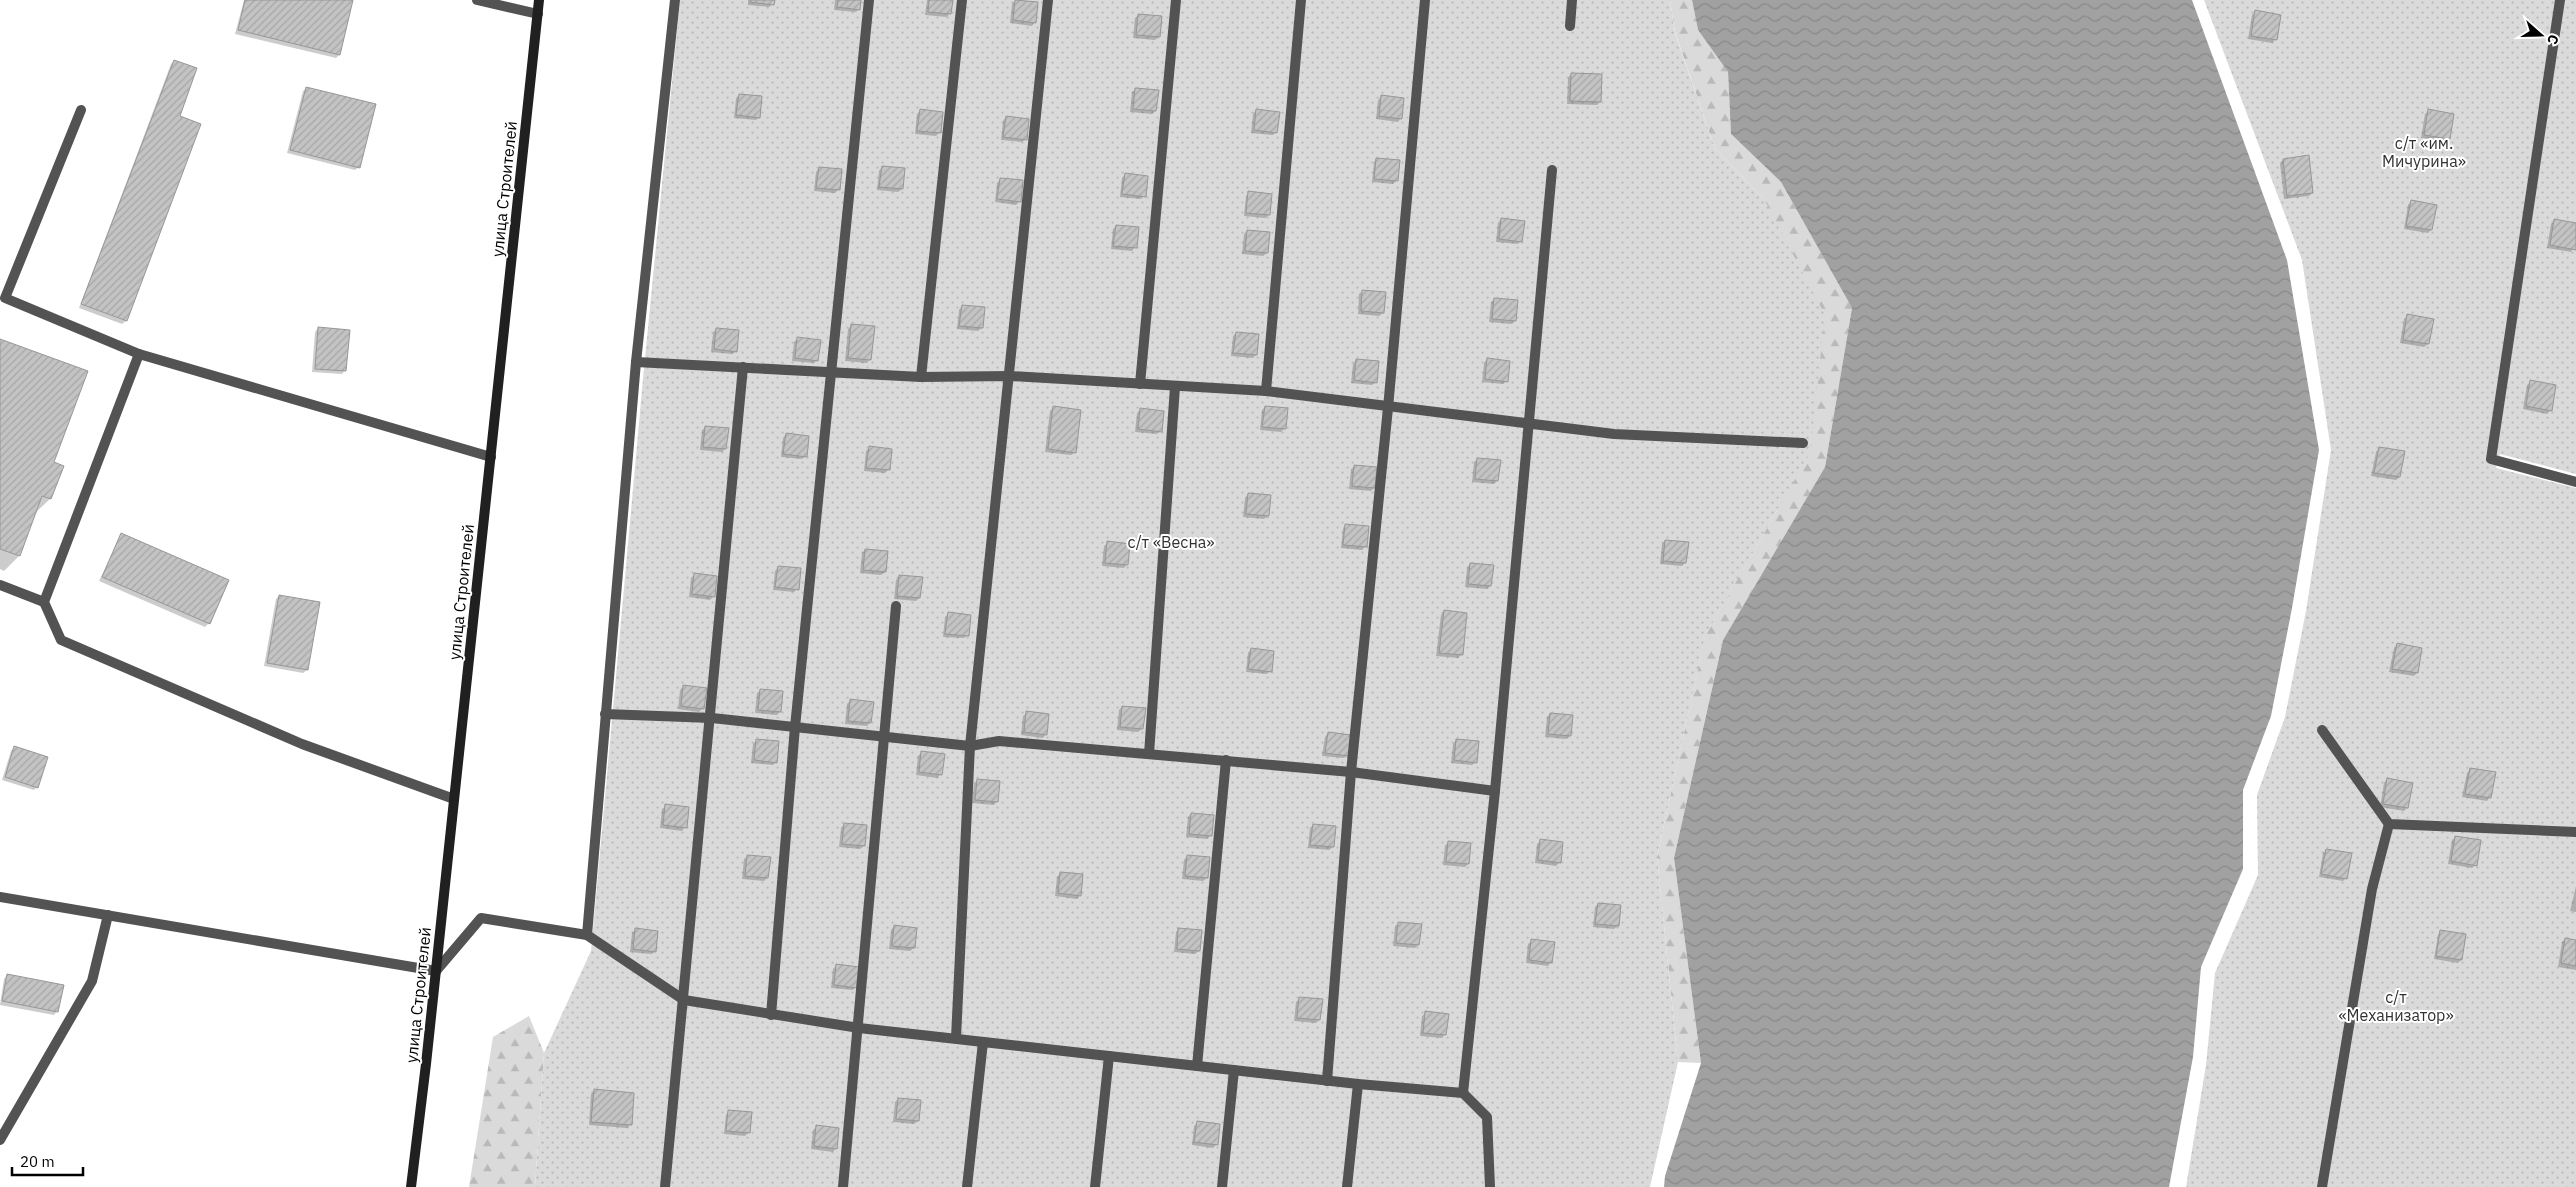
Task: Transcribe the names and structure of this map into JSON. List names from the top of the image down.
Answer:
{
  "streets": {
    "main road": ["улица Строителей"]
  },
  "parks": ["с/т «им. Мичурина»", "с/т «Весна»", "с/т «Механизатор»"],
  "scale_bar": "20 m",
  "north": "right"
}
